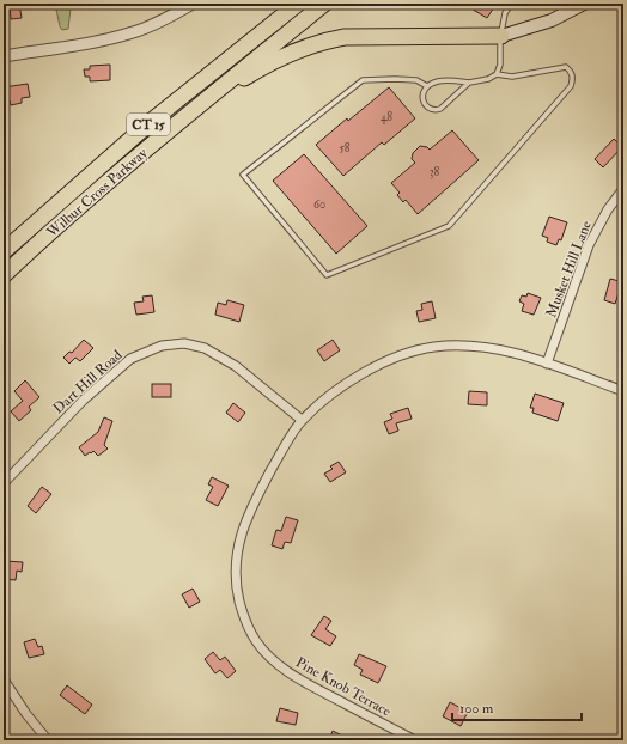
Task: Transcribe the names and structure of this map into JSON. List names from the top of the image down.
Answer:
{
  "streets": {
    "highway": ["CT 15", "Wilbur Cross Parkway"],
    "street": ["Musket Hill Lane", "Dart Hill Road", "Pine Knob Terrace"]
  },
  "crossings": [
    ["Musket Hill Lane", "Pine Knob Terrace"],
    ["Dart Hill Road", "Pine Knob Terrace"]
  ],
  "house_numbers": [
    "48",
    "58",
    "38",
    "60"
  ],
  "scale_bar": "100 m"
}
